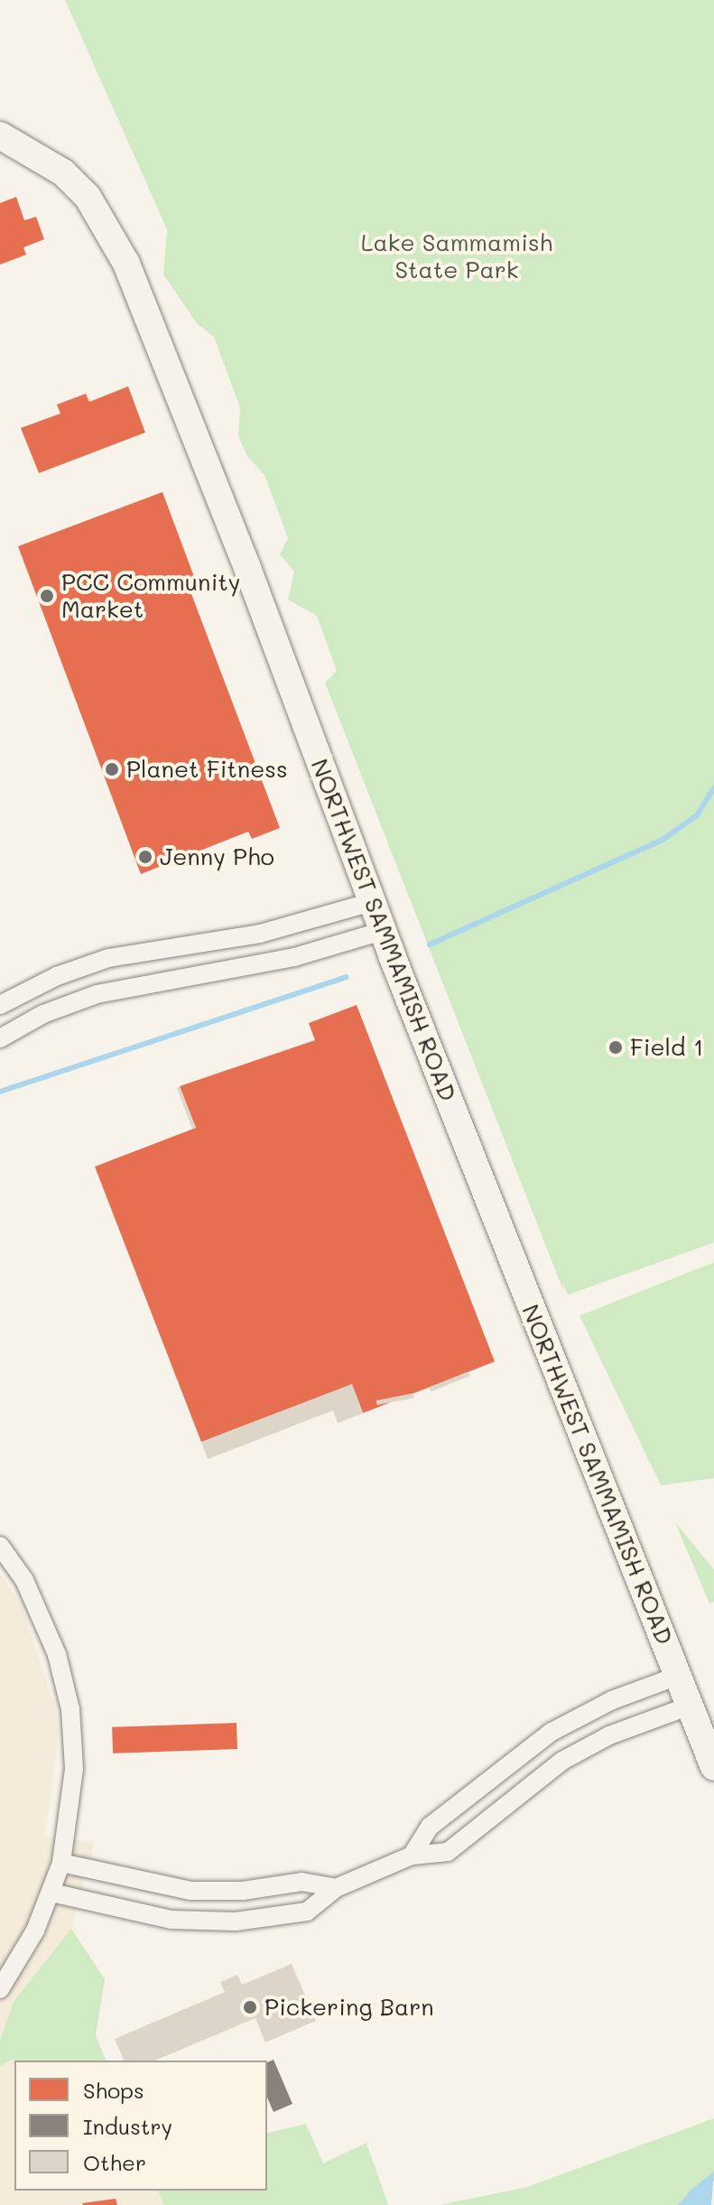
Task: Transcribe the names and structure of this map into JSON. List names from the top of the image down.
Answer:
{
  "streets": {
    "main road": ["NORTHWEST SAMMAMISH ROAD"]
  },
  "parks": ["Lake Sammamish State Park"],
  "places": [
    "PCC Community Market",
    "Planet Fitness",
    "Jenny Pho",
    "Field 1",
    "Pickering Barn"
  ],
  "legend": ["Shops", "Industry", "Other"]
}
